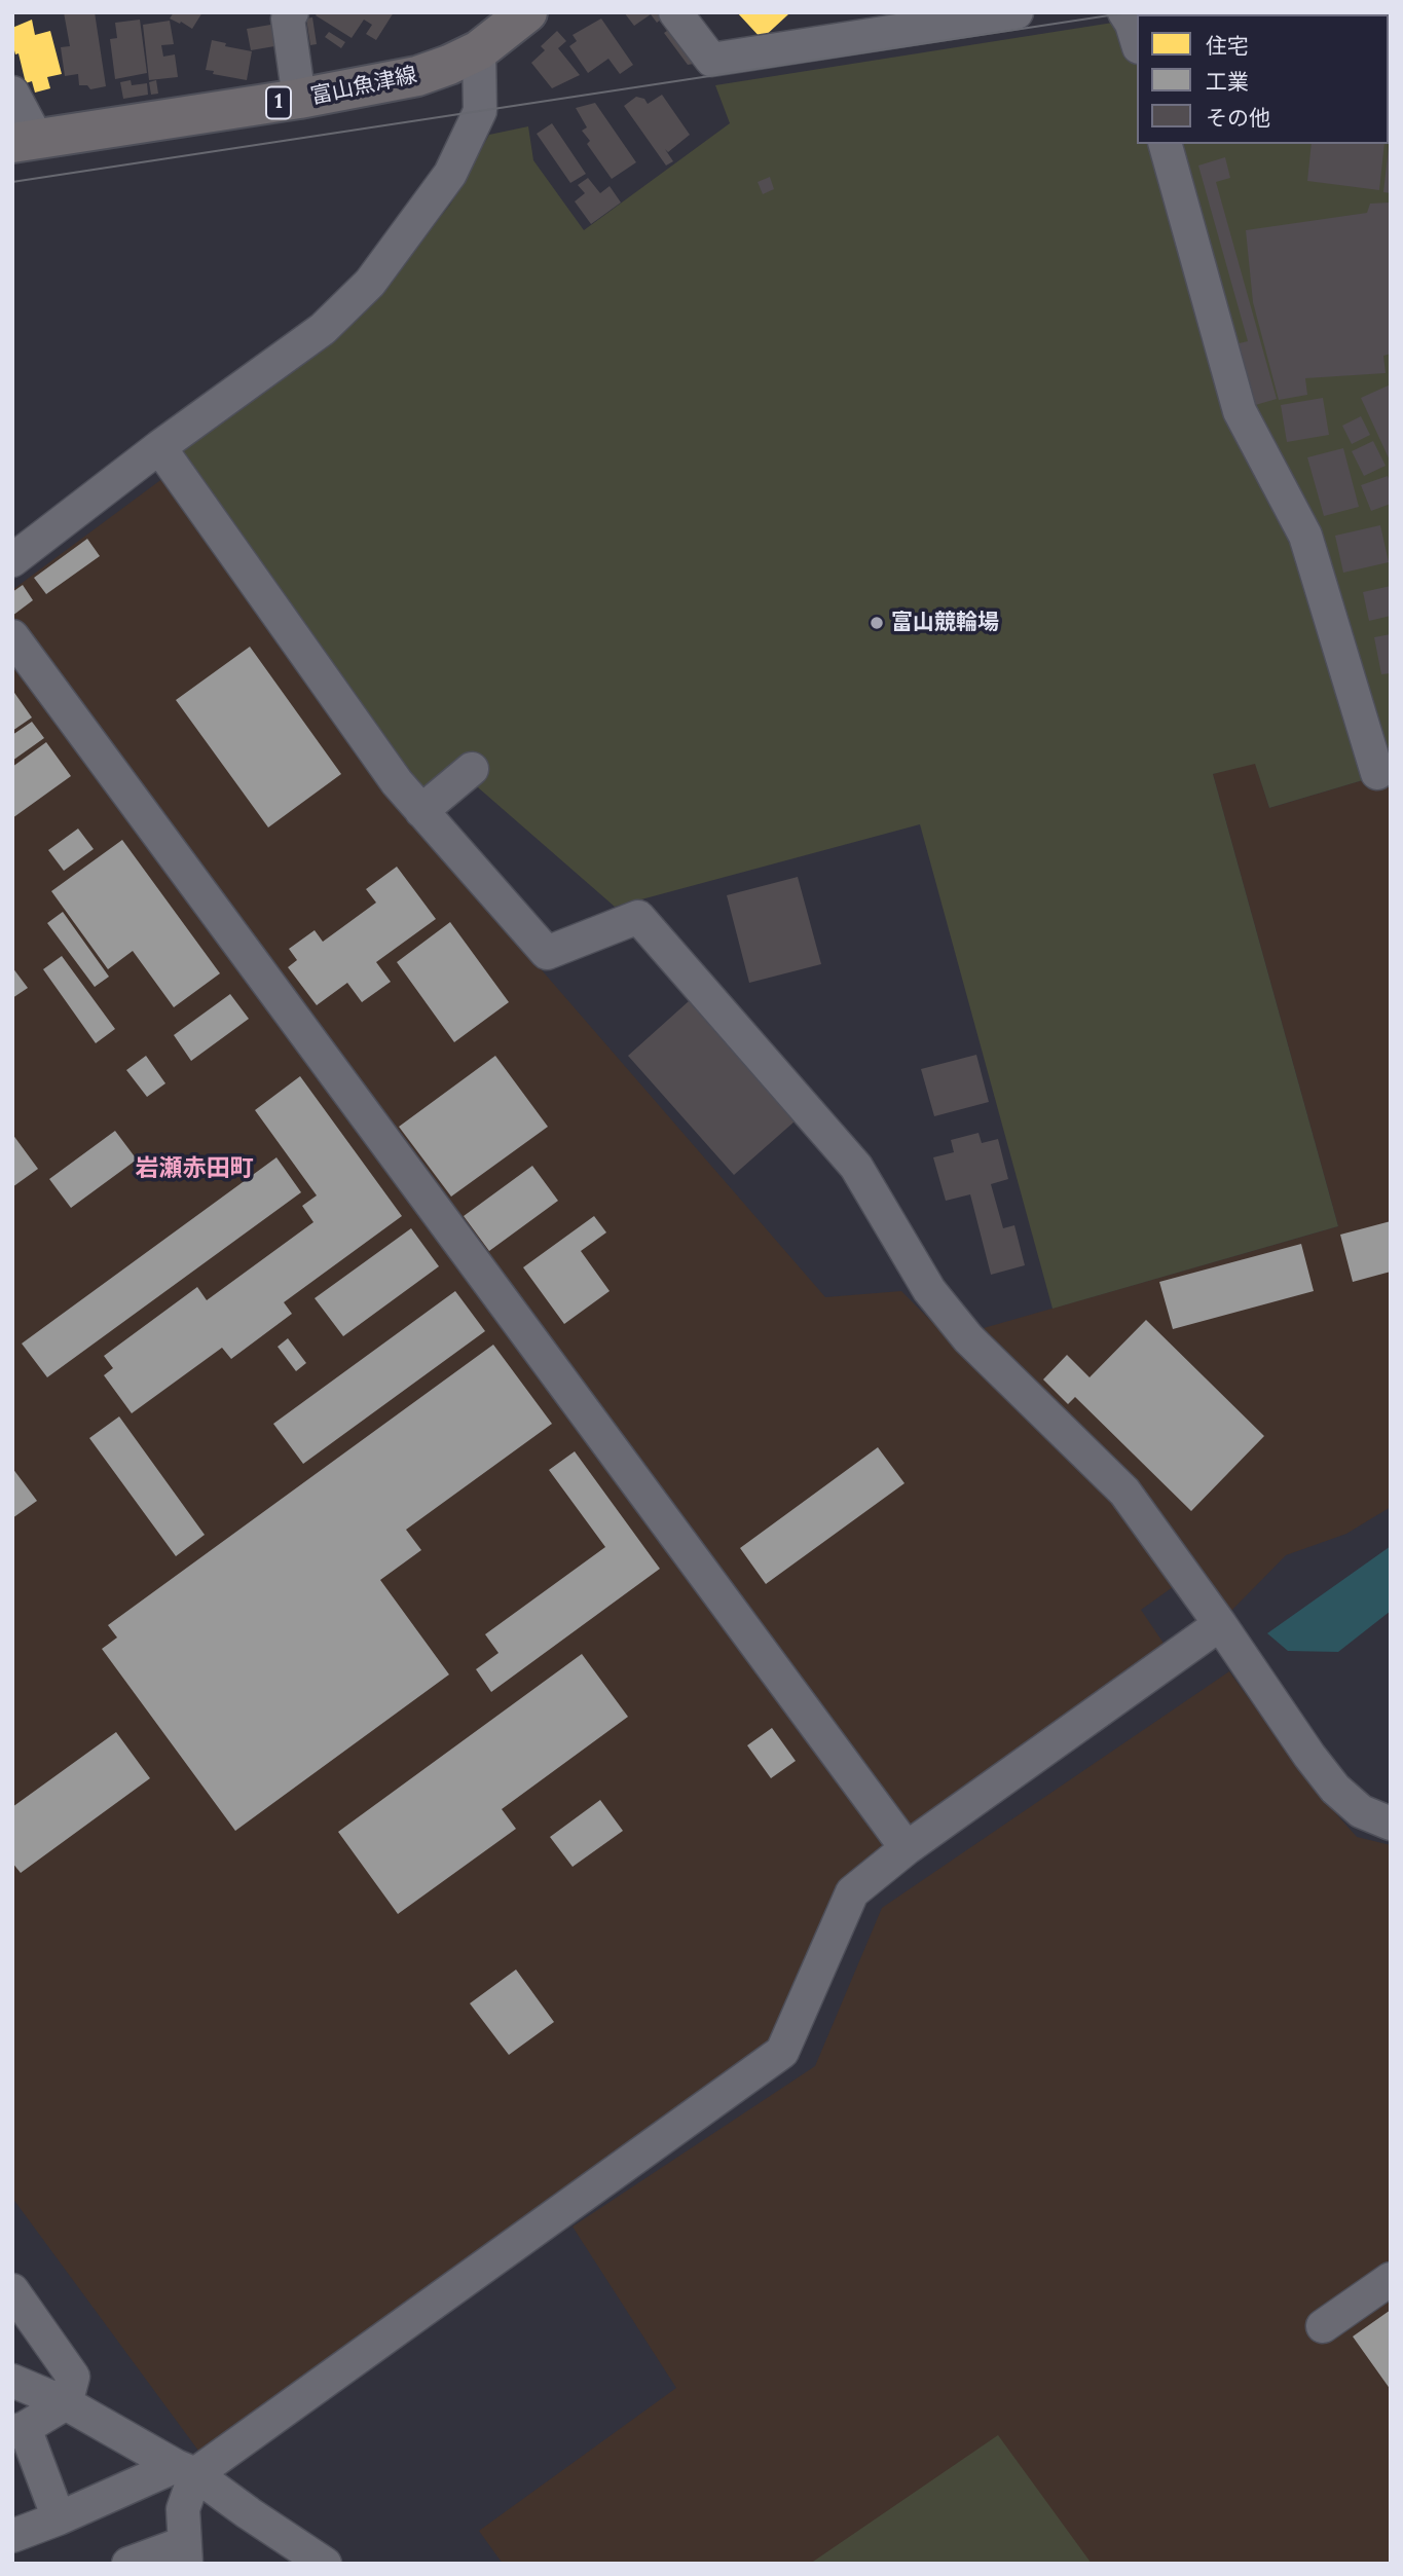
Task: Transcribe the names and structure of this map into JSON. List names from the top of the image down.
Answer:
{
  "streets": {
    "main road": ["富山魚津線", "1"]
  },
  "districts": ["岩瀬赤田町"],
  "places": ["富山競輪場"],
  "legend": ["住宅", "工業", "その他"]
}
